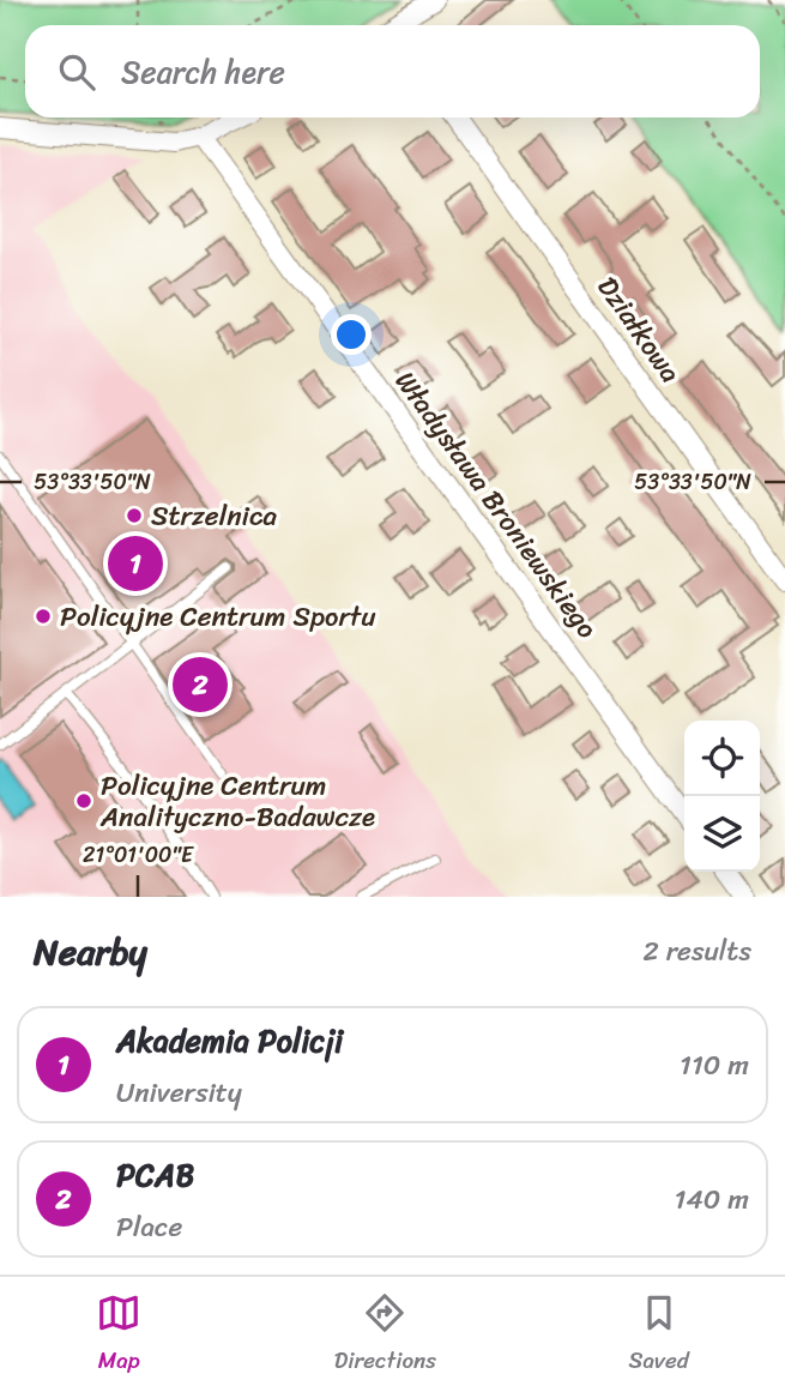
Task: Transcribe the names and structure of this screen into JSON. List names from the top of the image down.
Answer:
{
  "streets": {
    "street": ["Działkowa", "Władysława Broniewskiego"]
  },
  "places": ["Strzelnica", "Policyjne Centrum Sportu", "Policyjne Centrum Analityczno-Badawcze"],
  "page": {
    "search": "Search here",
    "pins": ["1", "2"],
    "heading": ["Nearby", "2 results"],
    "list": [
      {
        "mark": "1",
        "name": "Akademia Policji",
        "note": "University",
        "value": "110 m"
      },
      {
        "mark": "2",
        "name": "PCAB",
        "note": "Place",
        "value": "140 m"
      }
    ],
    "nav": ["Map", "Directions", "Saved"]
  },
  "coordinates": ["53°33'50\"N", "21°01'00\"E"]
}
